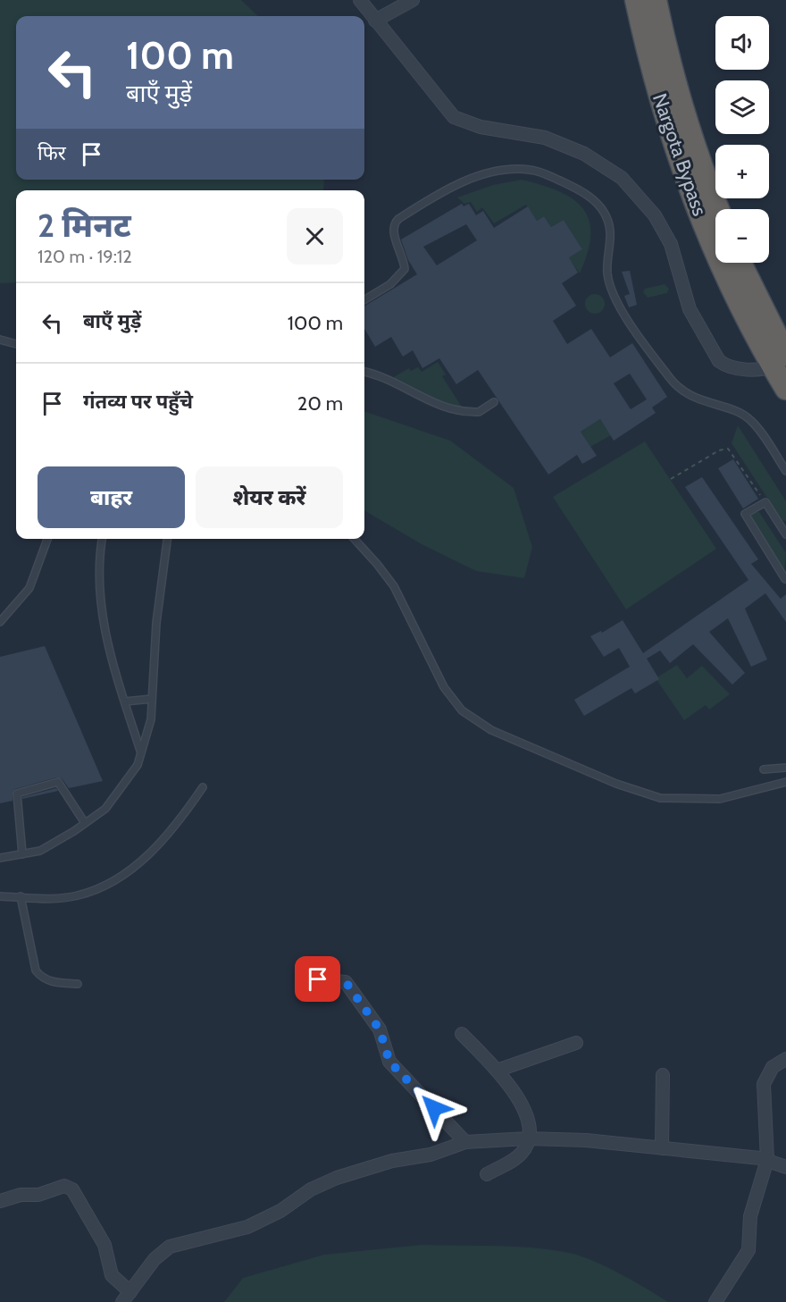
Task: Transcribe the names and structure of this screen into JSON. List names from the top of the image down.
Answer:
{
  "streets": {
    "highway": ["Nargota Bypass"]
  },
  "page": {
    "map_buttons": ["+", "−"],
    "turn": ["100 m", "बाएँ मुड़ें"],
    "then": "फिर",
    "heading": ["2 मिनट", "120 m · 19:12"],
    "list": [
      {
        "name": "बाएँ मुड़ें",
        "value": "100 m"
      },
      {
        "name": "गंतव्य पर पहुँचे",
        "value": "20 m"
      }
    ],
    "buttons": ["बाहर", "शेयर करें"]
  }
}
